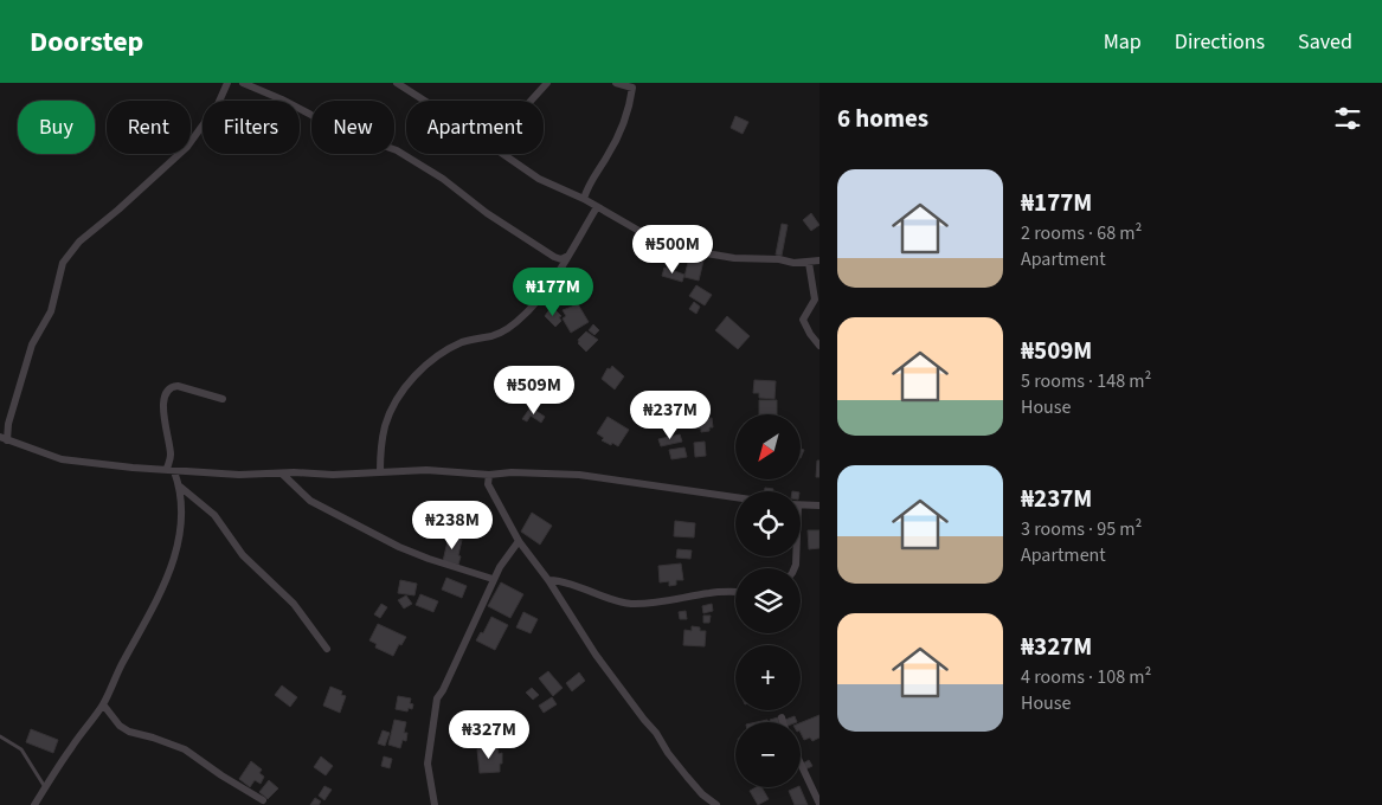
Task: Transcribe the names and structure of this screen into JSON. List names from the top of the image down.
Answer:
{
  "north": "bottom left",
  "page": {
    "header": "Doorstep",
    "nav": ["Map", "Directions", "Saved"],
    "heading": "6 homes",
    "chip": [
      "Buy",
      "Rent",
      "Filters",
      "New",
      "Apartment"
    ],
    "list": [
      {
        "name": "₦177M",
        "note": "2 rooms · 68 m² · Apartment"
      },
      {
        "name": "₦509M",
        "note": "5 rooms · 148 m² · House"
      },
      {
        "name": "₦237M",
        "note": "3 rooms · 95 m² · Apartment"
      },
      {
        "name": "₦327M",
        "note": "4 rooms · 108 m² · House"
      }
    ],
    "price": [
      "₦500M",
      "₦177M",
      "₦509M",
      "₦237M",
      "₦238M",
      "₦327M"
    ],
    "map_buttons": ["+", "−"]
  }
}
